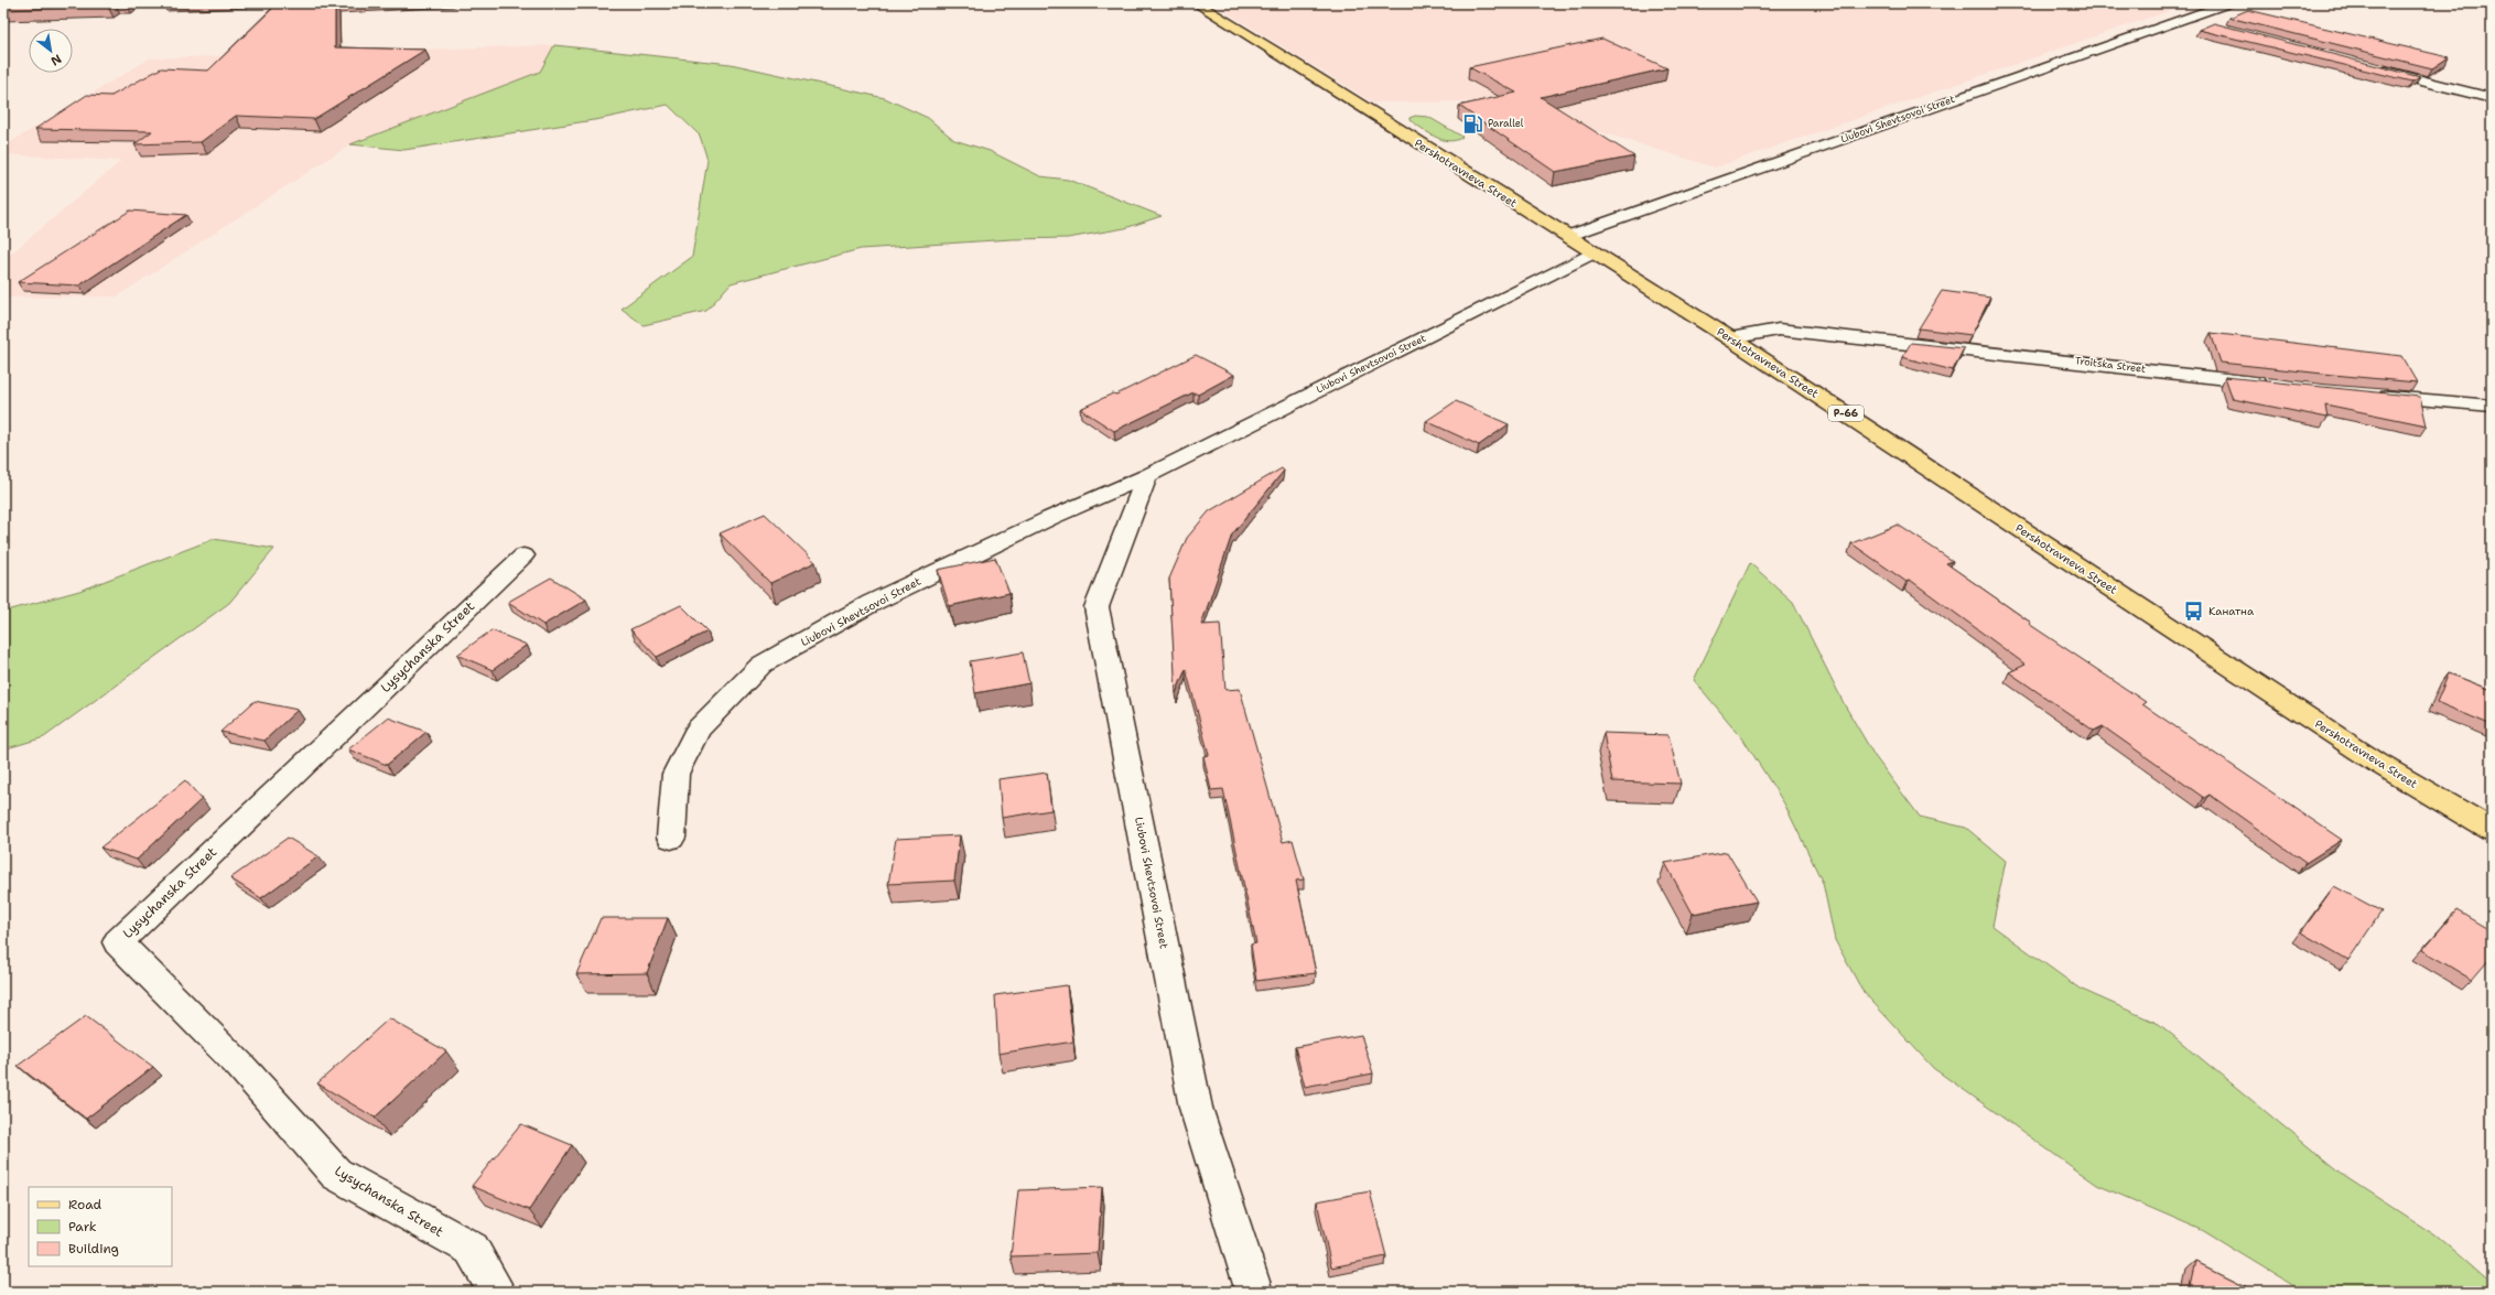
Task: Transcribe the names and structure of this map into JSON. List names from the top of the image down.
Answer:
{
  "streets": {
    "main road": ["Pershotravneva Street", "Р-66"],
    "street": ["Liubovi Shevtsovoi Street", "Troitska Street", "Lysychanska Street"]
  },
  "crossings": [
    ["Liubovi Shevtsovoi Street", "Pershotravneva Street"],
    ["Pershotravneva Street", "Troitska Street"]
  ],
  "places": {
    "fuel station": ["Parallel"],
    "bus stop": ["Канатна"]
  },
  "legend": ["Road", "Park", "Building"],
  "north": "bottom right"
}
